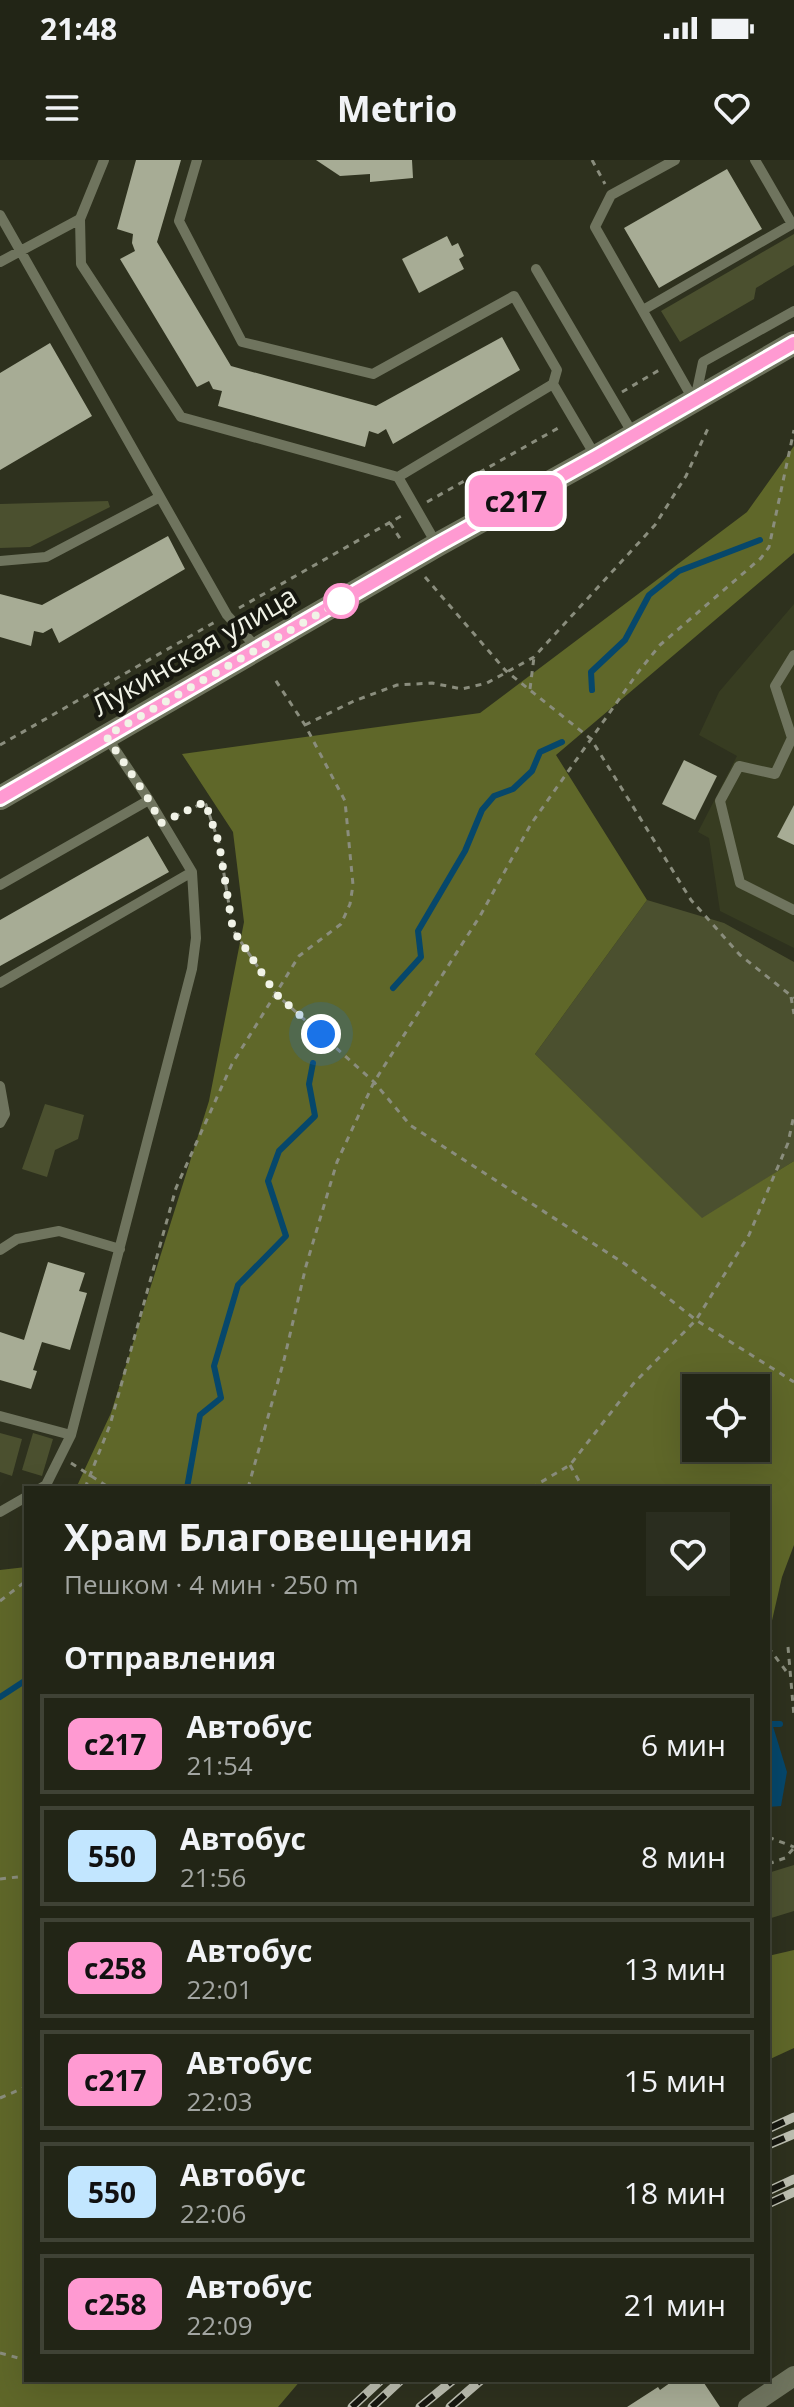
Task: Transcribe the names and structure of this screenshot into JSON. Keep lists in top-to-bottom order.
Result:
{
  "streets": {
    "street": ["Лукинская улица"]
  },
  "lines": ["bus line с217"],
  "page": {
    "status": "21:48",
    "header": "Metrio",
    "on_map": "с217",
    "heading": [
      ["Храм Благовещения", "Пешком · 4 мин · 250 m"],
      "Отправления"
    ],
    "list": [
      {
        "mark": "с217",
        "name": "Автобус",
        "note": "21:54",
        "value": "6 мин"
      },
      {
        "mark": "550",
        "name": "Автобус",
        "note": "21:56",
        "value": "8 мин"
      },
      {
        "mark": "с258",
        "name": "Автобус",
        "note": "22:01",
        "value": "13 мин"
      },
      {
        "mark": "с217",
        "name": "Автобус",
        "note": "22:03",
        "value": "15 мин"
      },
      {
        "mark": "550",
        "name": "Автобус",
        "note": "22:06",
        "value": "18 мин"
      },
      {
        "mark": "с258",
        "name": "Автобус",
        "note": "22:09",
        "value": "21 мин"
      }
    ]
  }
}
